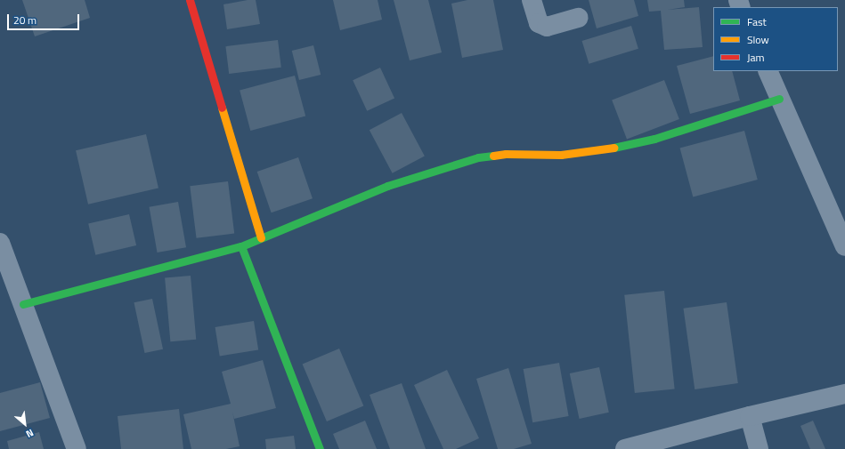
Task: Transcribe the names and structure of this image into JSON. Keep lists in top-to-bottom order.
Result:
{
  "legend": ["Fast", "Slow", "Jam"],
  "scale_bar": "20 m",
  "north": "bottom right"
}
